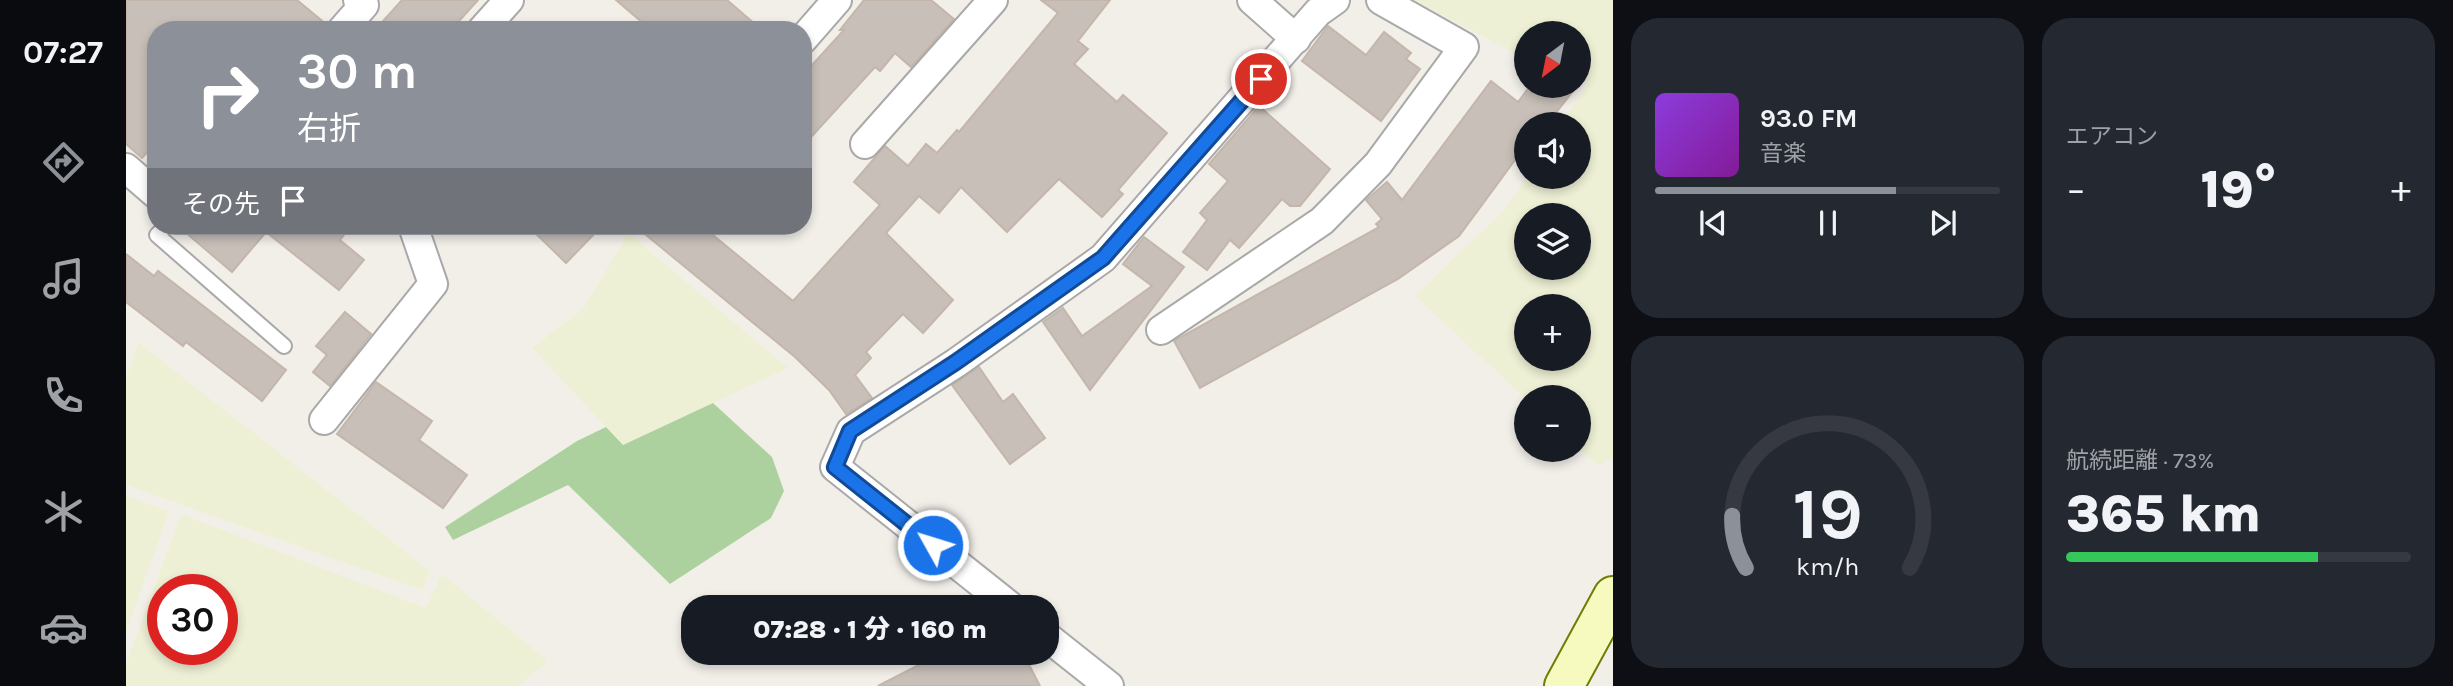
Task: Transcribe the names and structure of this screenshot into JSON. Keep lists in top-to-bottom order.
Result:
{
  "north": "bottom left",
  "page": {
    "tabs": "07:27",
    "tile": [
      "エアコン",
      ["航続距離 · 73%", "365 km"]
    ],
    "map_buttons": ["+", "−"],
    "turn": ["30 m", "右折"],
    "song": ["93.0 FM", "音楽"],
    "heat": ["−", "19°", "+"],
    "then": "その先",
    "limit": "30",
    "trip": "07:28 · 1 分 · 160 m",
    "gauge": ["19", "km/h"]
  }
}
